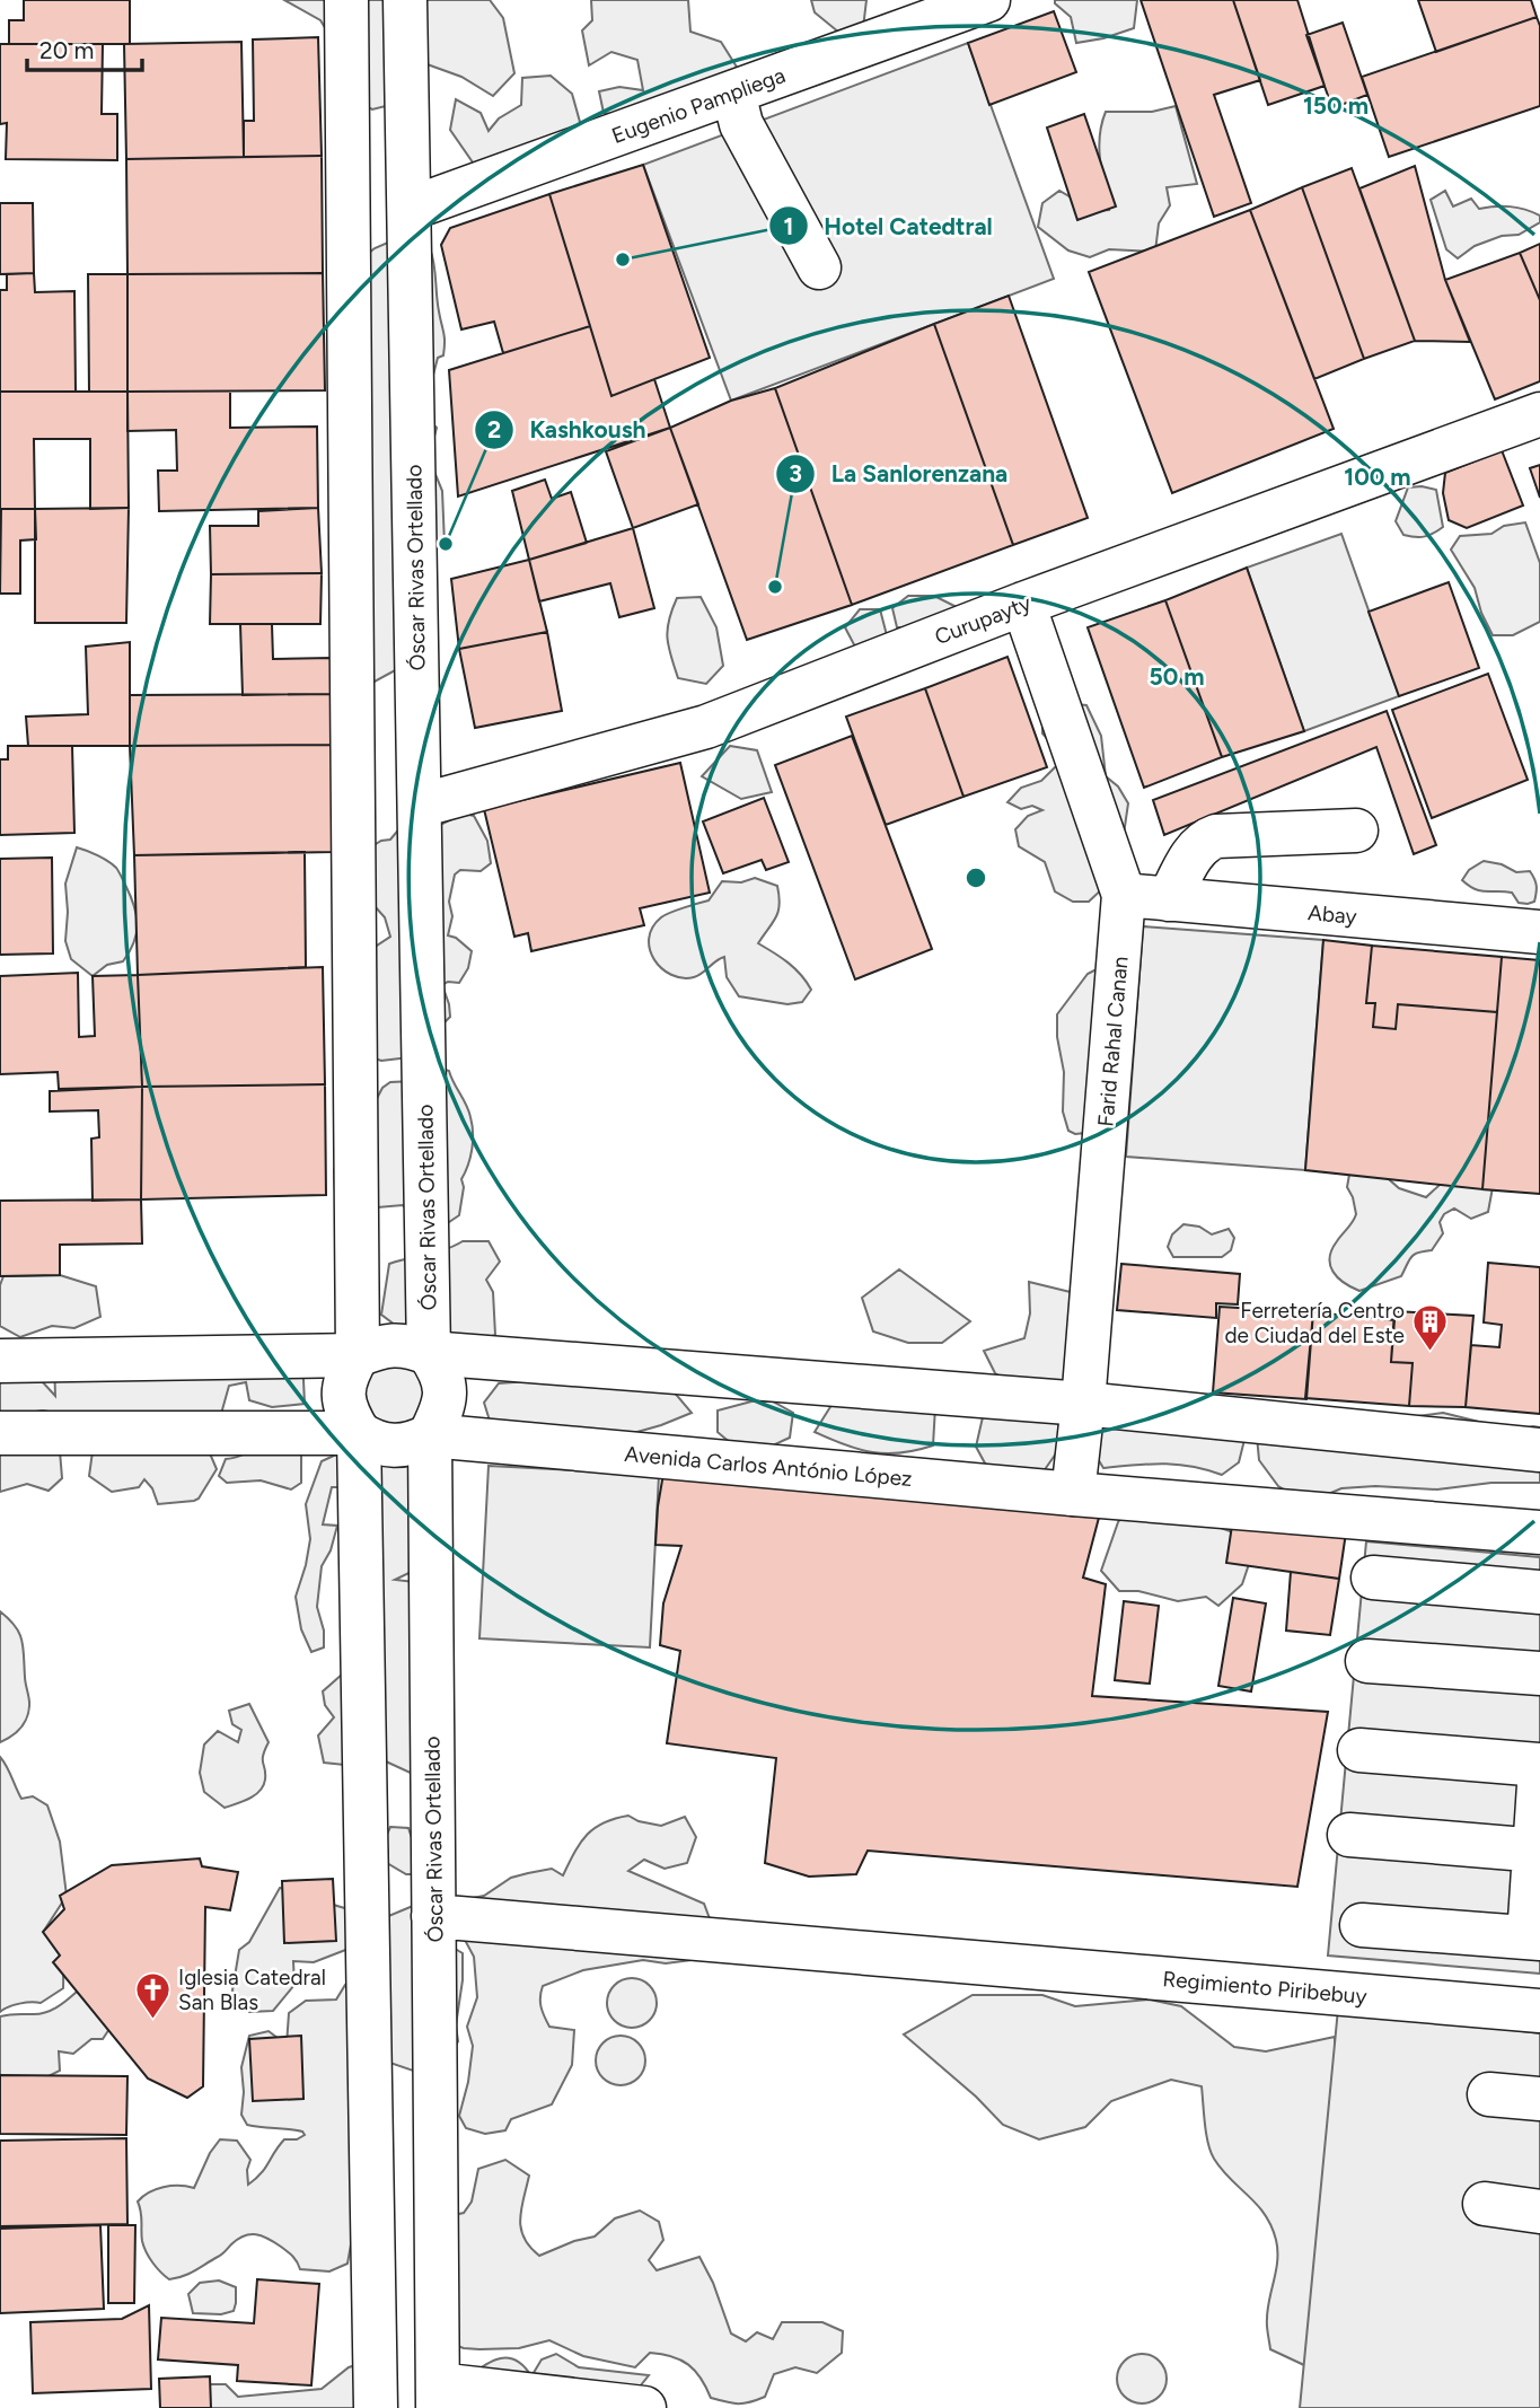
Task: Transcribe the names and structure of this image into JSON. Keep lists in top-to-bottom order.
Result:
{
  "streets": {
    "street": [
      "Eugenio Pampliega",
      "Óscar Rivas Ortellado",
      "Curupayty",
      "Abay",
      "Farid Rahal Canan",
      "Avenida Carlos António López",
      "Regimiento Piribebuy"
    ]
  },
  "crossings": [
    ["Eugenio Pampliega", "Óscar Rivas Ortellado"],
    ["Óscar Rivas Ortellado", "Curupayty"],
    ["Óscar Rivas Ortellado", "Avenida Carlos António López"],
    ["Óscar Rivas Ortellado", "Regimiento Piribebuy"],
    ["Curupayty", "Farid Rahal Canan"],
    ["Abay", "Farid Rahal Canan"],
    ["Farid Rahal Canan", "Avenida Carlos António López"]
  ],
  "places": {
    "other": ["Hotel Catedtral", "Kashkoush", "La Sanlorenzana"],
    "building": ["Ferretería Centro de Ciudad del Este"],
    "church": ["Iglesia Catedral San Blas"]
  },
  "scale_bar": "20 m",
  "rings": ["150 m", "100 m", "50 m"]
}
